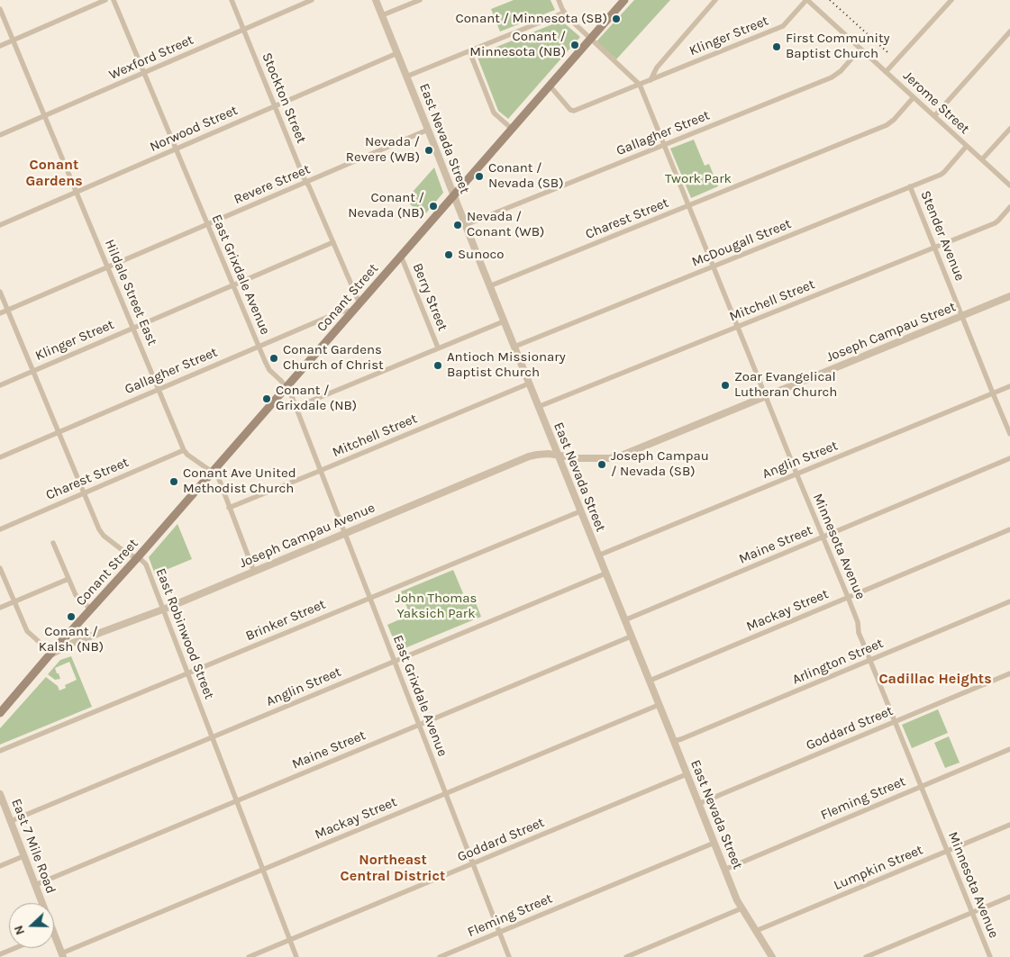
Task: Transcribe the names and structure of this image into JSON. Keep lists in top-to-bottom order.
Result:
{
  "streets": {
    "main road": ["Conant Street"],
    "street": [
      "Klinger Street",
      "Wexford Street",
      "Stockton Street",
      "Jerome Street",
      "Norwood Street",
      "Gallagher Street",
      "East Nevada Street",
      "Revere Street",
      "Charest Street",
      "Stender Avenue",
      "McDougall Street",
      "East Grixdale Avenue",
      "Hildale Street East",
      "Berry Street",
      "Mitchell Street",
      "Joseph Campau Street",
      "Anglin Street",
      "Joseph Campau Avenue",
      "Maine Street",
      "Minnesota Avenue",
      "Mackay Street",
      "Brinker Street",
      "East Robinwood Street",
      "Arlington Street",
      "Goddard Street",
      "Fleming Street",
      "East 7 Mile Road",
      "Lumpkin Street"
    ]
  },
  "crossings": [
    ["Klinger Street", "Stockton Street"],
    ["Klinger Street", "Jerome Street"],
    ["Klinger Street", "East Grixdale Avenue"],
    ["Klinger Street", "Hildale Street East"],
    ["Klinger Street", "Conant Street"],
    ["Klinger Street", "Minnesota Avenue"],
    ["Klinger Street", "East Robinwood Street"],
    ["Wexford Street", "Stockton Street"],
    ["Wexford Street", "East Grixdale Avenue"],
    ["Wexford Street", "Hildale Street East"],
    ["Stockton Street", "Norwood Street"],
    ["Stockton Street", "Revere Street"],
    ["Stockton Street", "Conant Street"],
    ["Jerome Street", "Gallagher Street"],
    ["Jerome Street", "Charest Street"],
    ["Jerome Street", "McDougall Street"],
    ["Norwood Street", "East Nevada Street"],
    ["Norwood Street", "East Grixdale Avenue"],
    ["Norwood Street", "Hildale Street East"],
    ["Gallagher Street", "East Nevada Street"],
    ["Gallagher Street", "East Grixdale Avenue"],
    ["Gallagher Street", "Hildale Street East"],
    ["Gallagher Street", "Conant Street"],
    ["Gallagher Street", "Minnesota Avenue"],
    ["Gallagher Street", "East Robinwood Street"],
    ["East Nevada Street", "Revere Street"],
    ["East Nevada Street", "Charest Street"],
    ["East Nevada Street", "McDougall Street"],
    ["East Nevada Street", "Conant Street"],
    ["East Nevada Street", "Mitchell Street"],
    ["East Nevada Street", "Anglin Street"],
    ["East Nevada Street", "Joseph Campau Avenue"],
    ["East Nevada Street", "Maine Street"],
    ["East Nevada Street", "Mackay Street"],
    ["East Nevada Street", "Brinker Street"],
    ["East Nevada Street", "Arlington Street"],
    ["East Nevada Street", "Goddard Street"],
    ["East Nevada Street", "Fleming Street"],
    ["East Nevada Street", "Lumpkin Street"],
    ["Revere Street", "East Grixdale Avenue"],
    ["Revere Street", "Hildale Street East"],
    ["Revere Street", "East Robinwood Street"],
    ["Charest Street", "Hildale Street East"],
    ["Charest Street", "Minnesota Avenue"],
    ["Charest Street", "East Robinwood Street"],
    ["Stender Avenue", "McDougall Street"],
    ["Stender Avenue", "Mitchell Street"],
    ["Stender Avenue", "Joseph Campau Street"],
    ["Stender Avenue", "Anglin Street"],
    ["McDougall Street", "Minnesota Avenue"],
    ["East Grixdale Avenue", "Conant Street"],
    ["East Grixdale Avenue", "Mitchell Street"],
    ["East Grixdale Avenue", "Anglin Street"],
    ["East Grixdale Avenue", "Joseph Campau Avenue"],
    ["East Grixdale Avenue", "Maine Street"],
    ["East Grixdale Avenue", "Mackay Street"],
    ["East Grixdale Avenue", "Brinker Street"],
    ["East Grixdale Avenue", "Goddard Street"],
    ["East Grixdale Avenue", "Fleming Street"],
    ["Hildale Street East", "Conant Street"],
    ["Hildale Street East", "Mitchell Street"],
    ["Hildale Street East", "Joseph Campau Avenue"],
    ["Berry Street", "Conant Street"],
    ["Conant Street", "Joseph Campau Avenue"],
    ["Conant Street", "East Robinwood Street"],
    ["Mitchell Street", "Minnesota Avenue"],
    ["Joseph Campau Street", "Joseph Campau Avenue"],
    ["Joseph Campau Street", "Minnesota Avenue"],
    ["Anglin Street", "Minnesota Avenue"],
    ["Anglin Street", "East Robinwood Street"],
    ["Anglin Street", "East 7 Mile Road"],
    ["Joseph Campau Avenue", "East Robinwood Street"],
    ["Maine Street", "Minnesota Avenue"],
    ["Maine Street", "East Robinwood Street"],
    ["Maine Street", "East 7 Mile Road"],
    ["Minnesota Avenue", "Mackay Street"],
    ["Minnesota Avenue", "Arlington Street"],
    ["Minnesota Avenue", "Goddard Street"],
    ["Minnesota Avenue", "Fleming Street"],
    ["Minnesota Avenue", "Lumpkin Street"],
    ["Mackay Street", "East Robinwood Street"],
    ["Mackay Street", "East 7 Mile Road"],
    ["Brinker Street", "East Robinwood Street"],
    ["East Robinwood Street", "Goddard Street"]
  ],
  "districts": ["Conant Gardens", "Cadillac Heights", "Northeast Central District"],
  "parks": ["Twork Park", "John Thomas Yaksich Park"],
  "places": [
    "Conant / Minnesota (SB)",
    "Conant / Minnesota (NB)",
    "First Community Baptist Church",
    "Nevada / Revere (WB)",
    "Conant / Nevada (SB)",
    "Conant / Nevada (NB)",
    "Nevada / Conant (WB)",
    "Sunoco",
    "Conant Gardens Church of Christ",
    "Antioch Missionary Baptist Church",
    "Zoar Evangelical Lutheran Church",
    "Conant / Grixdale (NB)",
    "Joseph Campau / Nevada (SB)",
    "Conant Ave United Methodist Church",
    "Conant / Kalsh (NB)"
  ],
  "north": "left"
}
